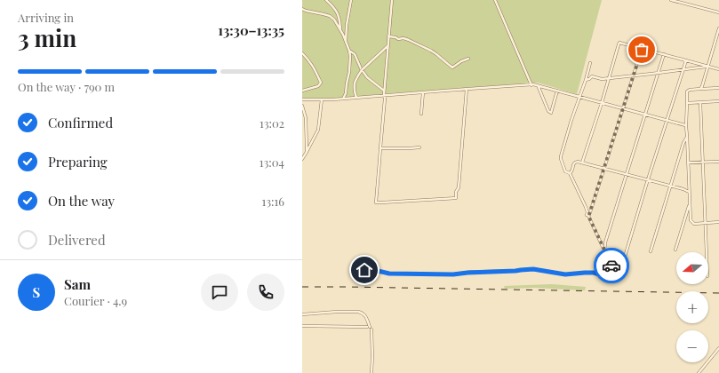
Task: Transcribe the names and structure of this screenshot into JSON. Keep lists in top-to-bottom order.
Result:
{
  "north": "left",
  "page": {
    "heading": ["3 min", "Arriving in", "13:30–13:35"],
    "panel": ["Sam", "Courier · 4.9"],
    "bar": "On the way · 790 m",
    "list": [
      ["Confirmed", "13:02"],
      ["Preparing", "13:04"],
      ["On the way", "13:16"],
      "Delivered"
    ],
    "map_buttons": ["+", "−"],
    "round": "S"
  }
}
